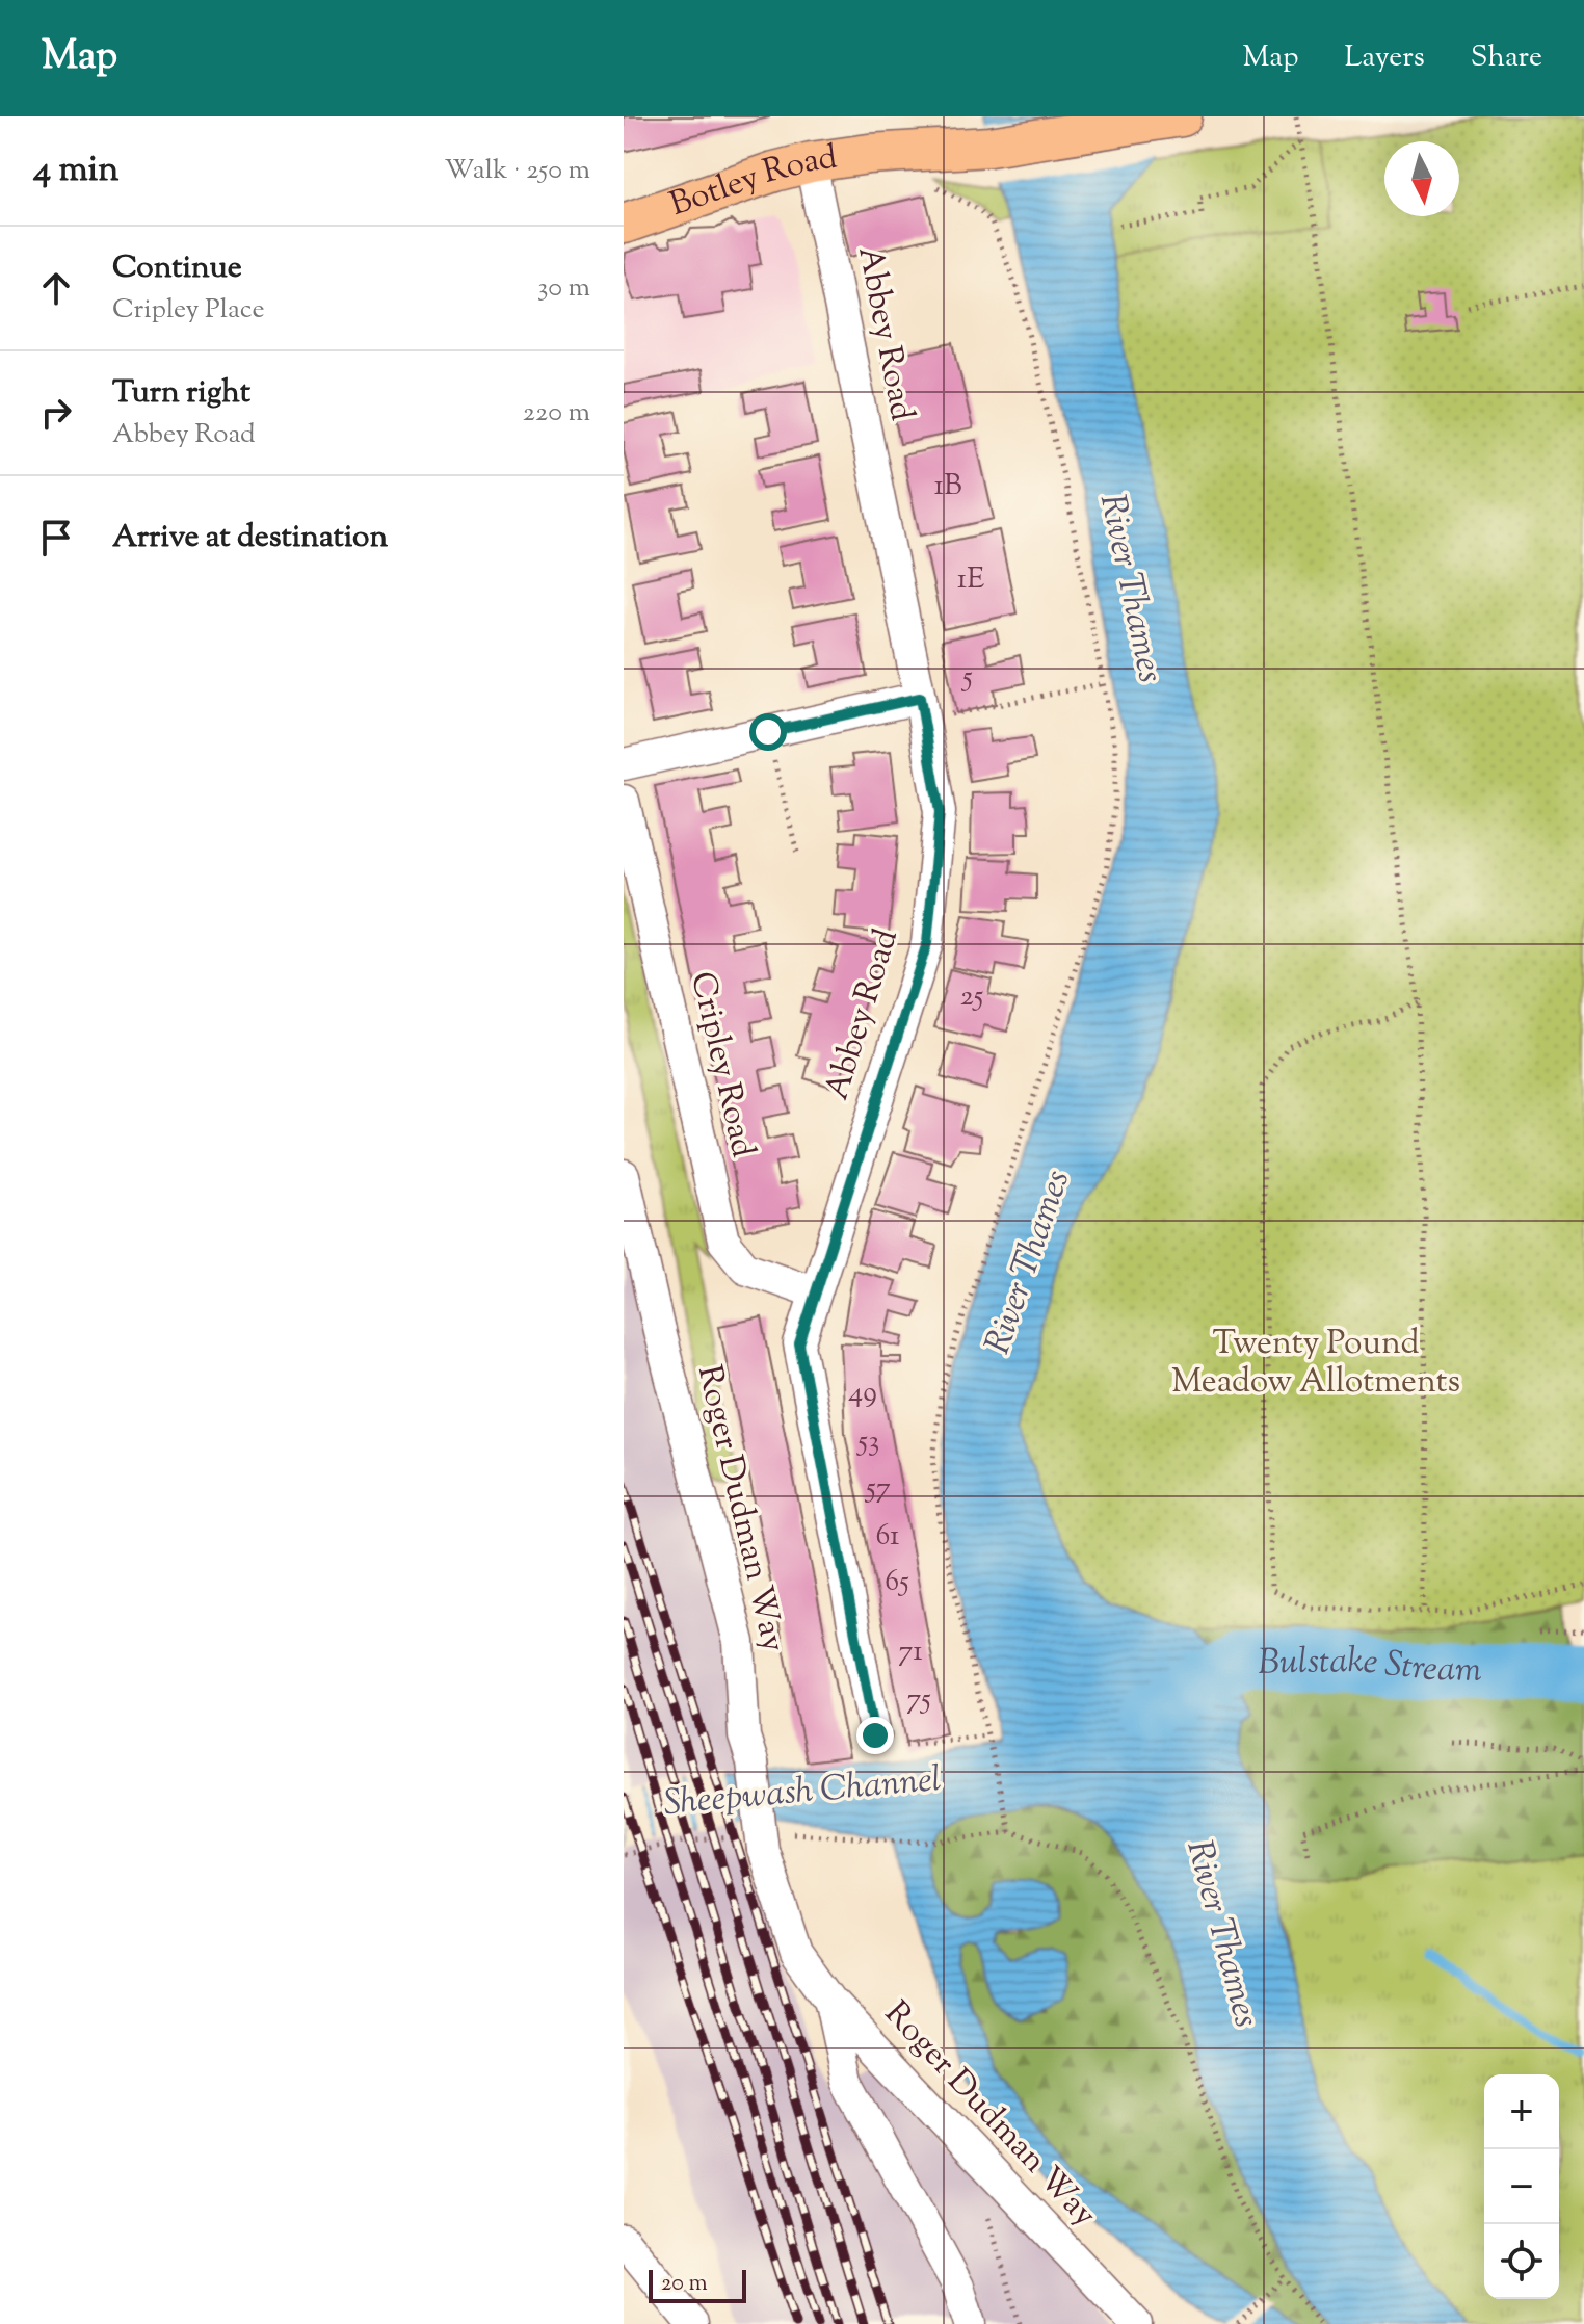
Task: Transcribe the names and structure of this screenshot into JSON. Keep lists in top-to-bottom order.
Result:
{
  "streets": {
    "main road": ["Botley Road"],
    "street": ["Abbey Road", "Cripley Road", "Roger Dudman Way"]
  },
  "crossings": [
    ["Botley Road", "Abbey Road"],
    ["Abbey Road", "Cripley Road"]
  ],
  "water": ["River Thames", "Bulstake Stream", "Sheepwash Channel"],
  "parks": ["Twenty Pound Meadow Allotments"],
  "house_numbers": [
    "1B",
    "1E",
    "5",
    "25",
    "49",
    "53",
    "57",
    "61",
    "65",
    "71",
    "75"
  ],
  "scale_bar": "20 m",
  "north": "bottom",
  "page": {
    "header": "Map",
    "nav": ["Map", "Layers", "Share"],
    "heading": ["4 min", "Walk · 250 m"],
    "list": [
      ["Continue", "Cripley Place", "30 m"],
      ["Turn right", "Abbey Road", "220 m"],
      "Arrive at destination"
    ],
    "map_buttons": ["+", "−"],
    "scale": "20 m"
  }
}
